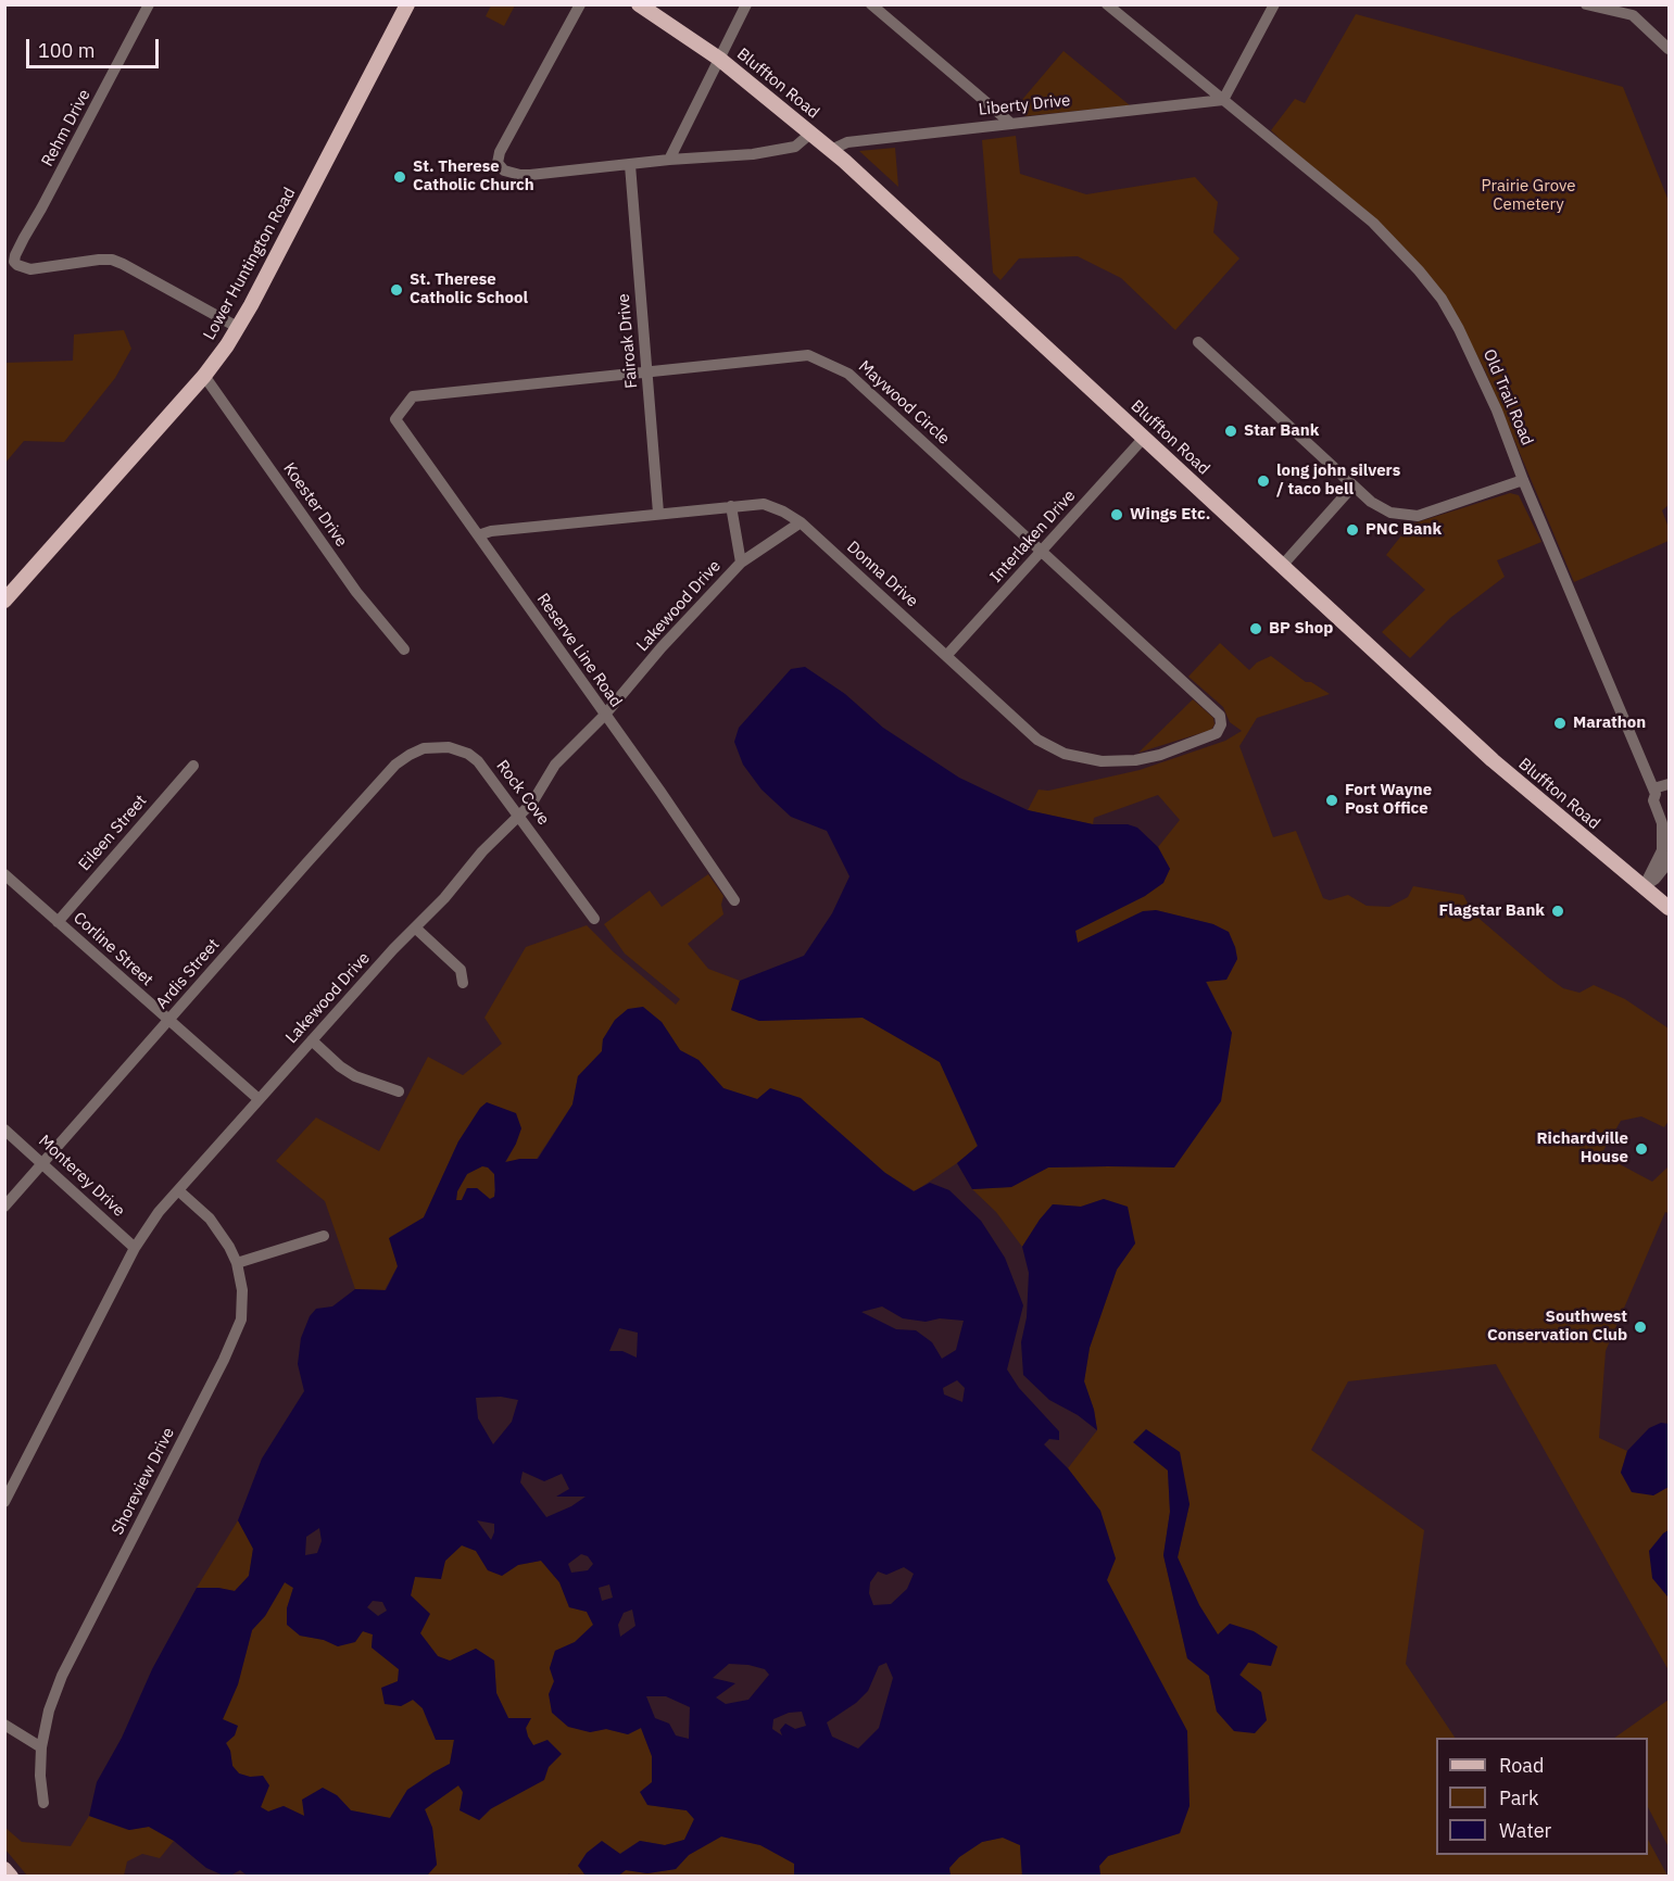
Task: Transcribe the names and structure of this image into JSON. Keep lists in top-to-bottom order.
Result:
{
  "streets": {
    "main road": ["Bluffton Road", "Lower Huntington Road"],
    "street": [
      "Liberty Drive",
      "Rehm Drive",
      "Fairoak Drive",
      "Old Trail Road",
      "Maywood Circle",
      "Koester Drive",
      "Interlaken Drive",
      "Donna Drive",
      "Lakewood Drive",
      "Reserve Line Road",
      "Rock Cove",
      "Eileen Street",
      "Corline Street",
      "Ardis Street",
      "Monterey Drive",
      "Shoreview Drive"
    ]
  },
  "crossings": [
    ["Bluffton Road", "Liberty Drive"],
    ["Bluffton Road", "Old Trail Road"],
    ["Bluffton Road", "Interlaken Drive"],
    ["Liberty Drive", "Old Trail Road"],
    ["Rehm Drive", "Lower Huntington Road"],
    ["Lower Huntington Road", "Koester Drive"],
    ["Fairoak Drive", "Maywood Circle"],
    ["Fairoak Drive", "Donna Drive"],
    ["Maywood Circle", "Interlaken Drive"],
    ["Maywood Circle", "Donna Drive"],
    ["Maywood Circle", "Reserve Line Road"],
    ["Interlaken Drive", "Donna Drive"],
    ["Donna Drive", "Lakewood Drive"],
    ["Donna Drive", "Reserve Line Road"],
    ["Lakewood Drive", "Reserve Line Road"],
    ["Lakewood Drive", "Rock Cove"],
    ["Lakewood Drive", "Corline Street"],
    ["Lakewood Drive", "Monterey Drive"],
    ["Lakewood Drive", "Shoreview Drive"],
    ["Rock Cove", "Ardis Street"],
    ["Eileen Street", "Corline Street"],
    ["Corline Street", "Ardis Street"],
    ["Ardis Street", "Monterey Drive"]
  ],
  "parks": ["Prairie Grove Cemetery"],
  "places": [
    "St. Therese Catholic Church",
    "St. Therese Catholic School",
    "Star Bank",
    "long john silvers / taco bell",
    "Wings Etc.",
    "PNC Bank",
    "BP Shop",
    "Marathon",
    "Fort Wayne Post Office",
    "Flagstar Bank",
    "Richardville House",
    "Southwest Conservation Club"
  ],
  "legend": ["Road", "Park", "Water"],
  "scale_bar": "100 m"
}
